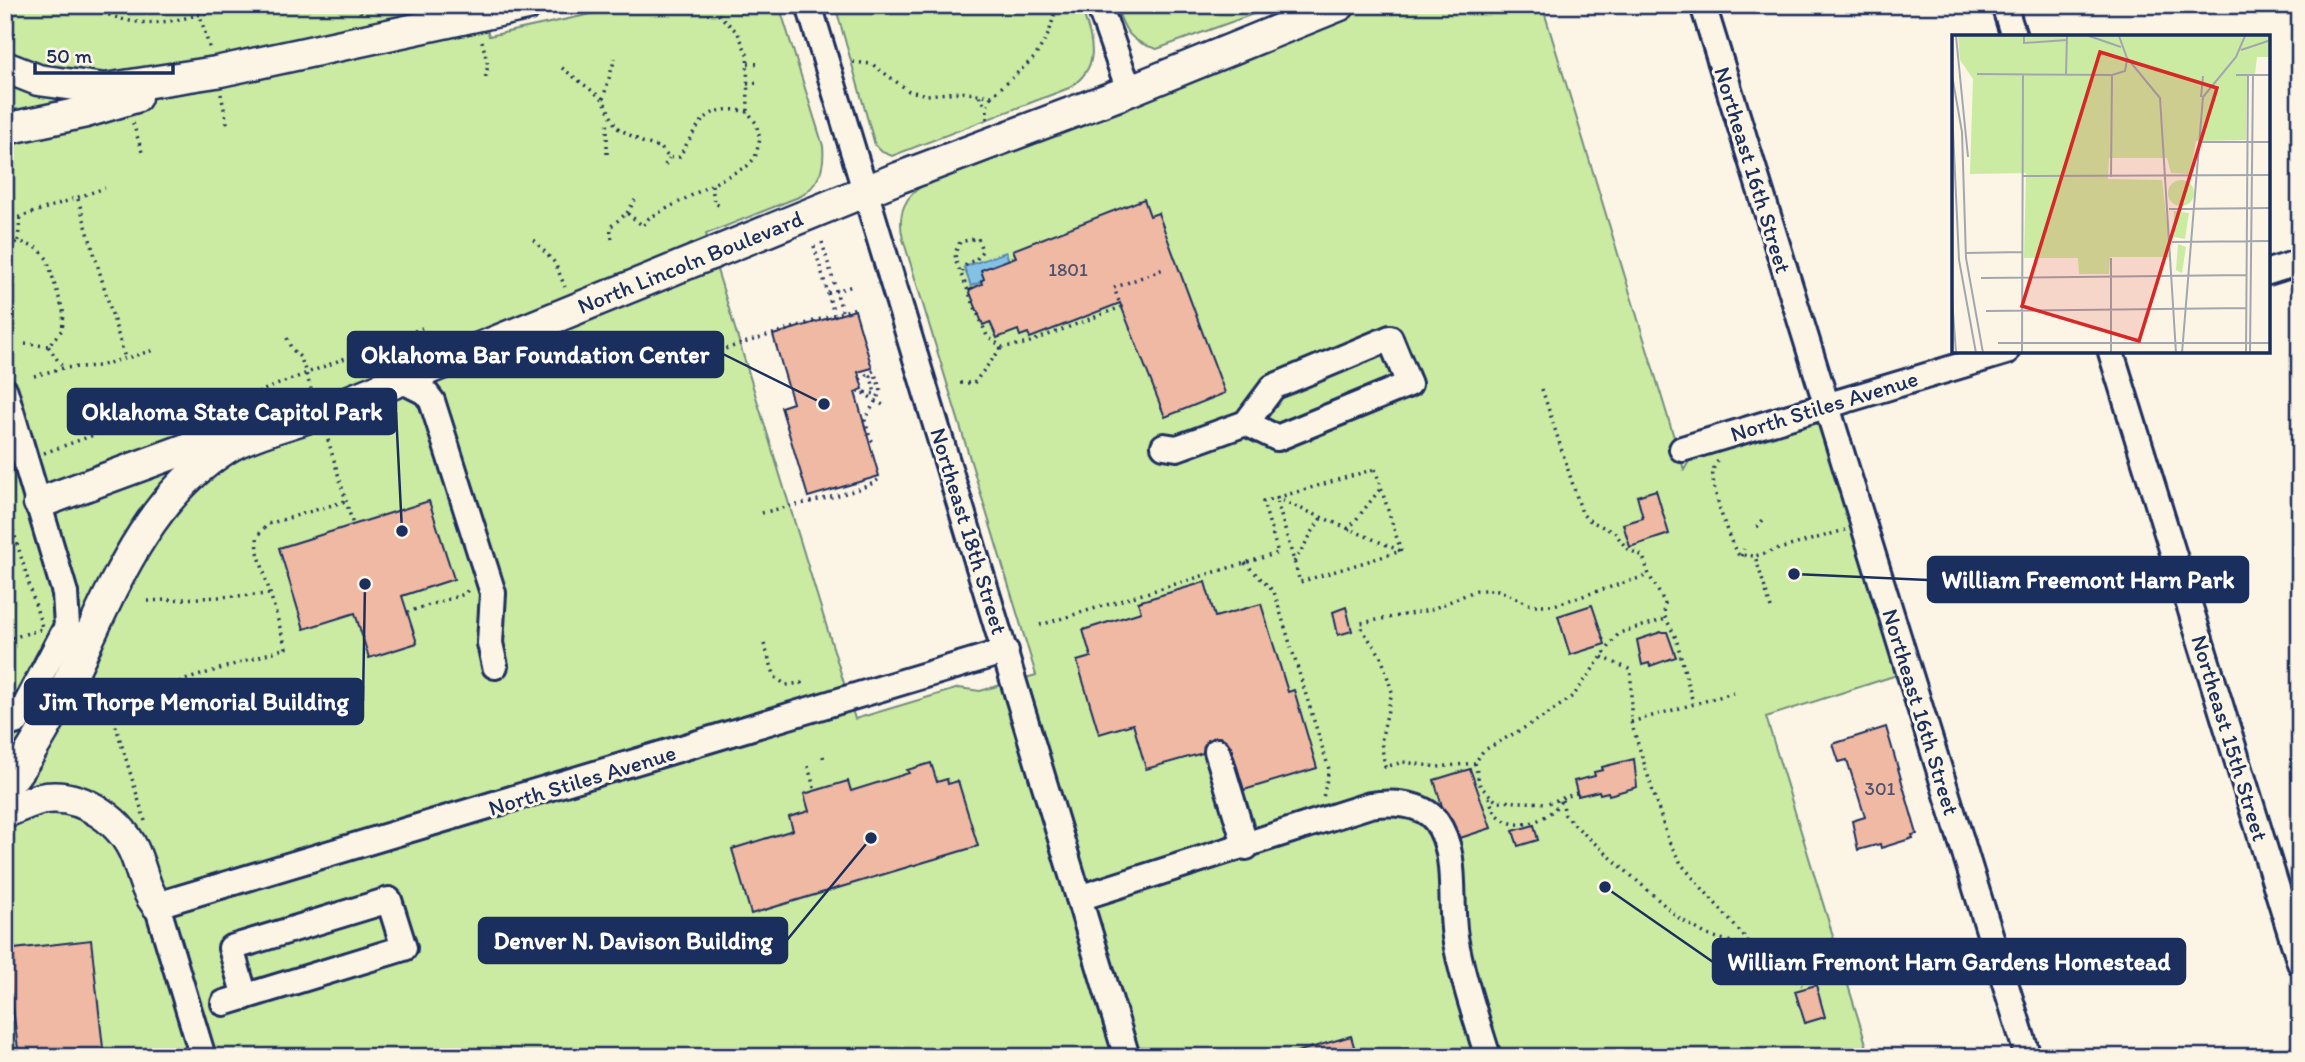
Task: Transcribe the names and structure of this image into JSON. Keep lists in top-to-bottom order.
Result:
{
  "streets": {
    "main road": ["North Lincoln Boulevard"],
    "street": [
      "Northeast 16th Street",
      "North Stiles Avenue",
      "Northeast 18th Street",
      "Northeast 15th Street"
    ]
  },
  "crossings": [
    ["Northeast 16th Street", "North Stiles Avenue"],
    ["North Lincoln Boulevard", "Northeast 18th Street"],
    ["North Stiles Avenue", "Northeast 18th Street"]
  ],
  "places": [
    "Oklahoma Bar Foundation Center",
    "Oklahoma State Capitol Park",
    "William Freemont Harn Park",
    "Jim Thorpe Memorial Building",
    "Denver N. Davison Building",
    "William Fremont Harn Gardens Homestead"
  ],
  "house_numbers": ["1801", "301"],
  "scale_bar": "50 m"
}
